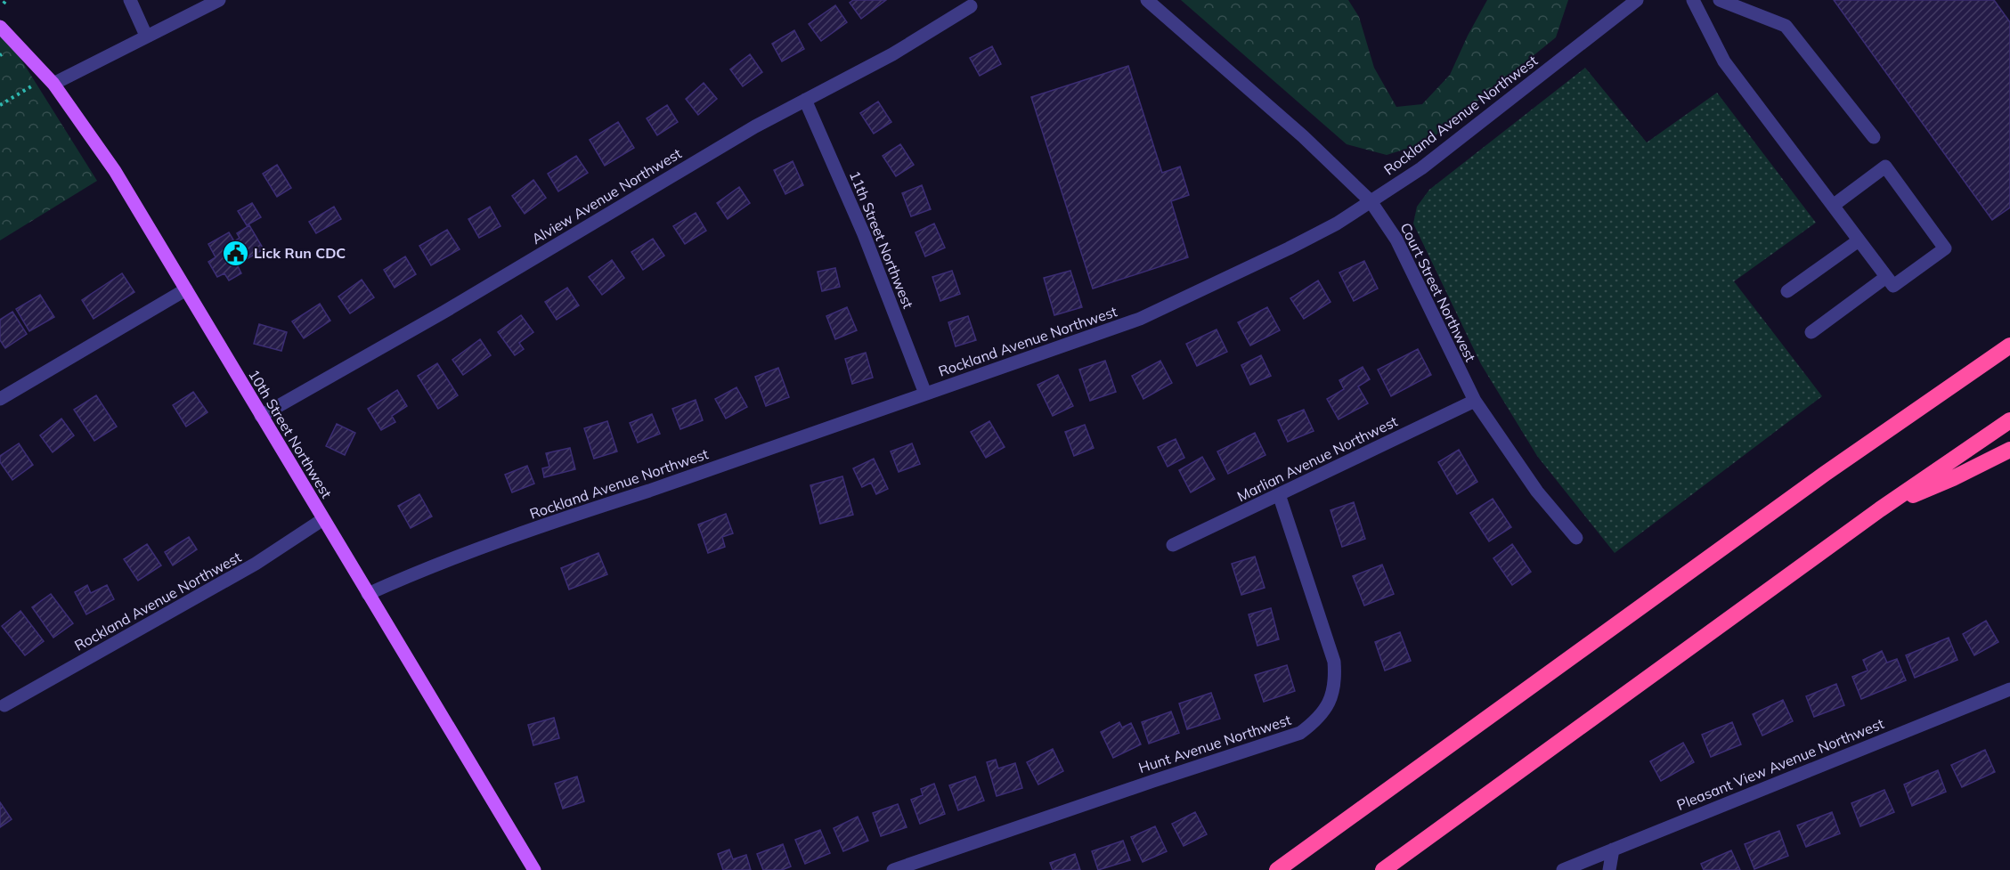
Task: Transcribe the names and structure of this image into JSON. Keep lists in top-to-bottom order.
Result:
{
  "streets": {
    "main road": ["10th Street Northwest"],
    "street": [
      "Rockland Avenue Northwest",
      "Alview Avenue Northwest",
      "11th Street Northwest",
      "Court Street Northwest",
      "Marlian Avenue Northwest",
      "Hunt Avenue Northwest",
      "Pleasant View Avenue Northwest"
    ]
  },
  "crossings": [
    ["Rockland Avenue Northwest", "11th Street Northwest"],
    ["Rockland Avenue Northwest", "Court Street Northwest"],
    ["Rockland Avenue Northwest", "10th Street Northwest"],
    ["Alview Avenue Northwest", "11th Street Northwest"],
    ["Alview Avenue Northwest", "10th Street Northwest"],
    ["Court Street Northwest", "Marlian Avenue Northwest"],
    ["Marlian Avenue Northwest", "Hunt Avenue Northwest"]
  ],
  "places": {
    "public building": ["Lick Run CDC"]
  }
}
